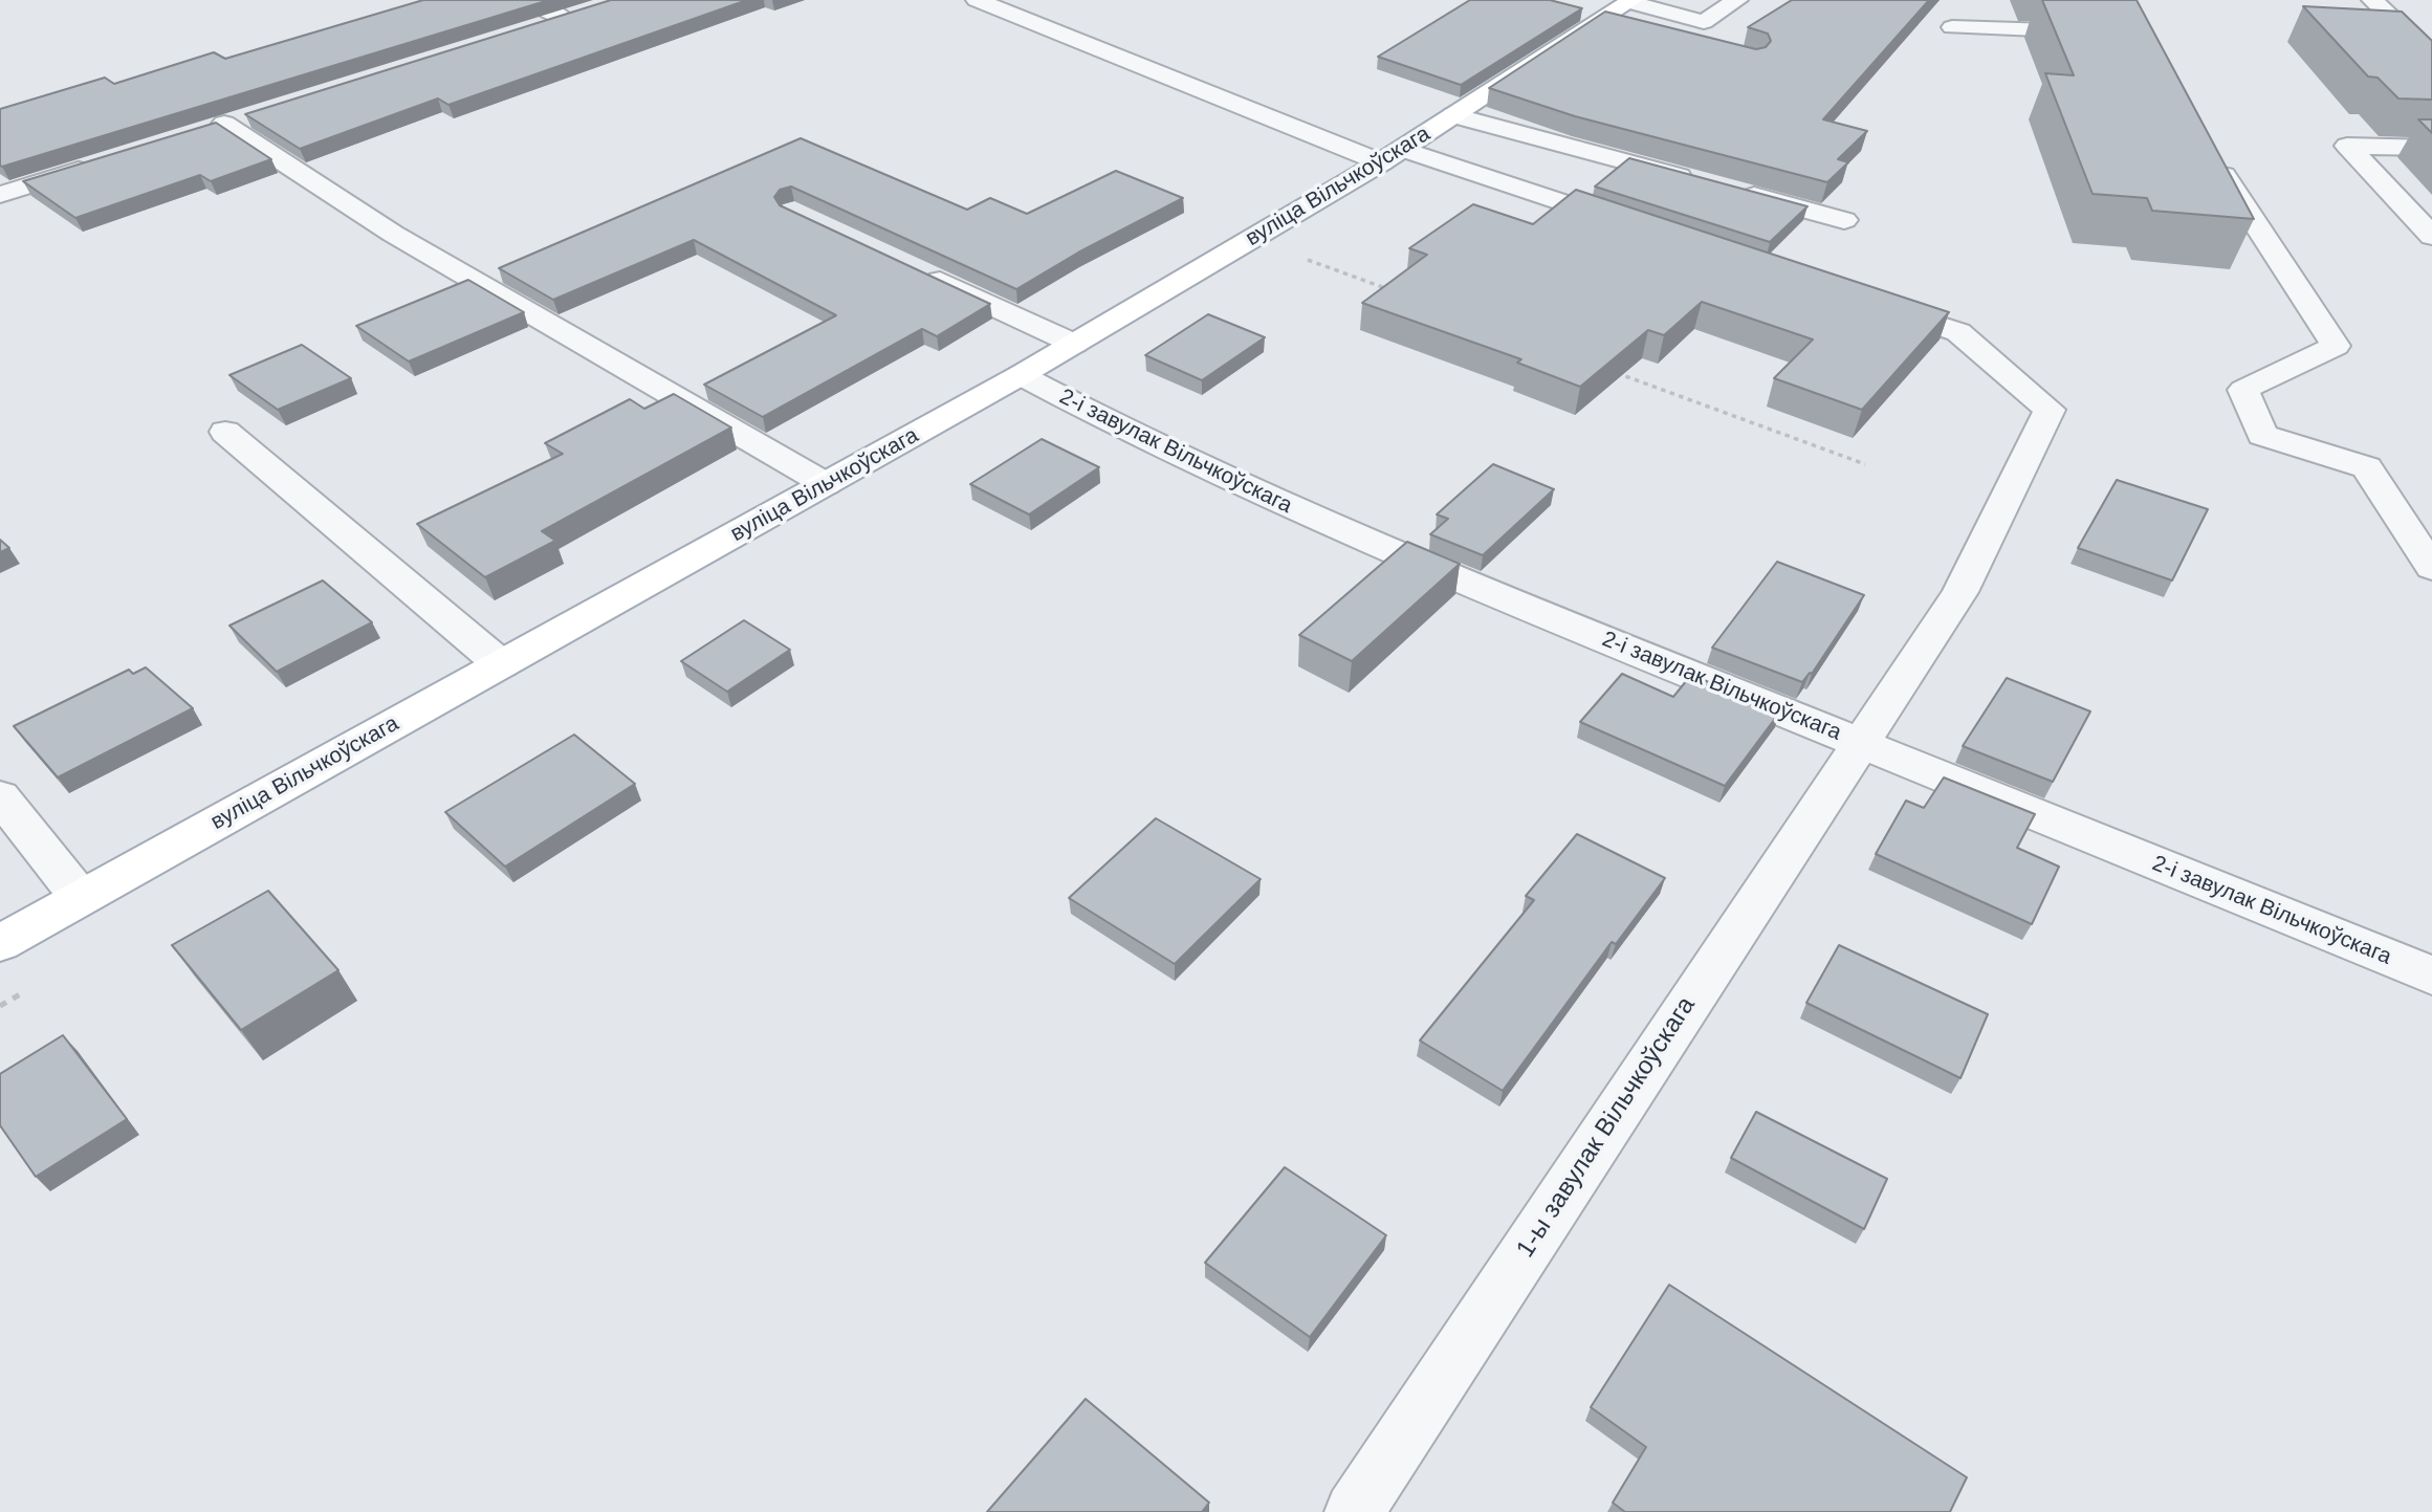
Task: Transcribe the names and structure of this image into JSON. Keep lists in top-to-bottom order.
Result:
{
  "streets": {
    "main road": ["вуліца Вільчкоўскага"],
    "street": ["2-і завулак Вільчкоўскага", "1-ы завулак Вільчкоўскага"]
  },
  "crossings": [
    ["вуліца Вільчкоўскага", "2-і завулак Вільчкоўскага"],
    ["2-і завулак Вільчкоўскага", "1-ы завулак Вільчкоўскага"]
  ]
}
